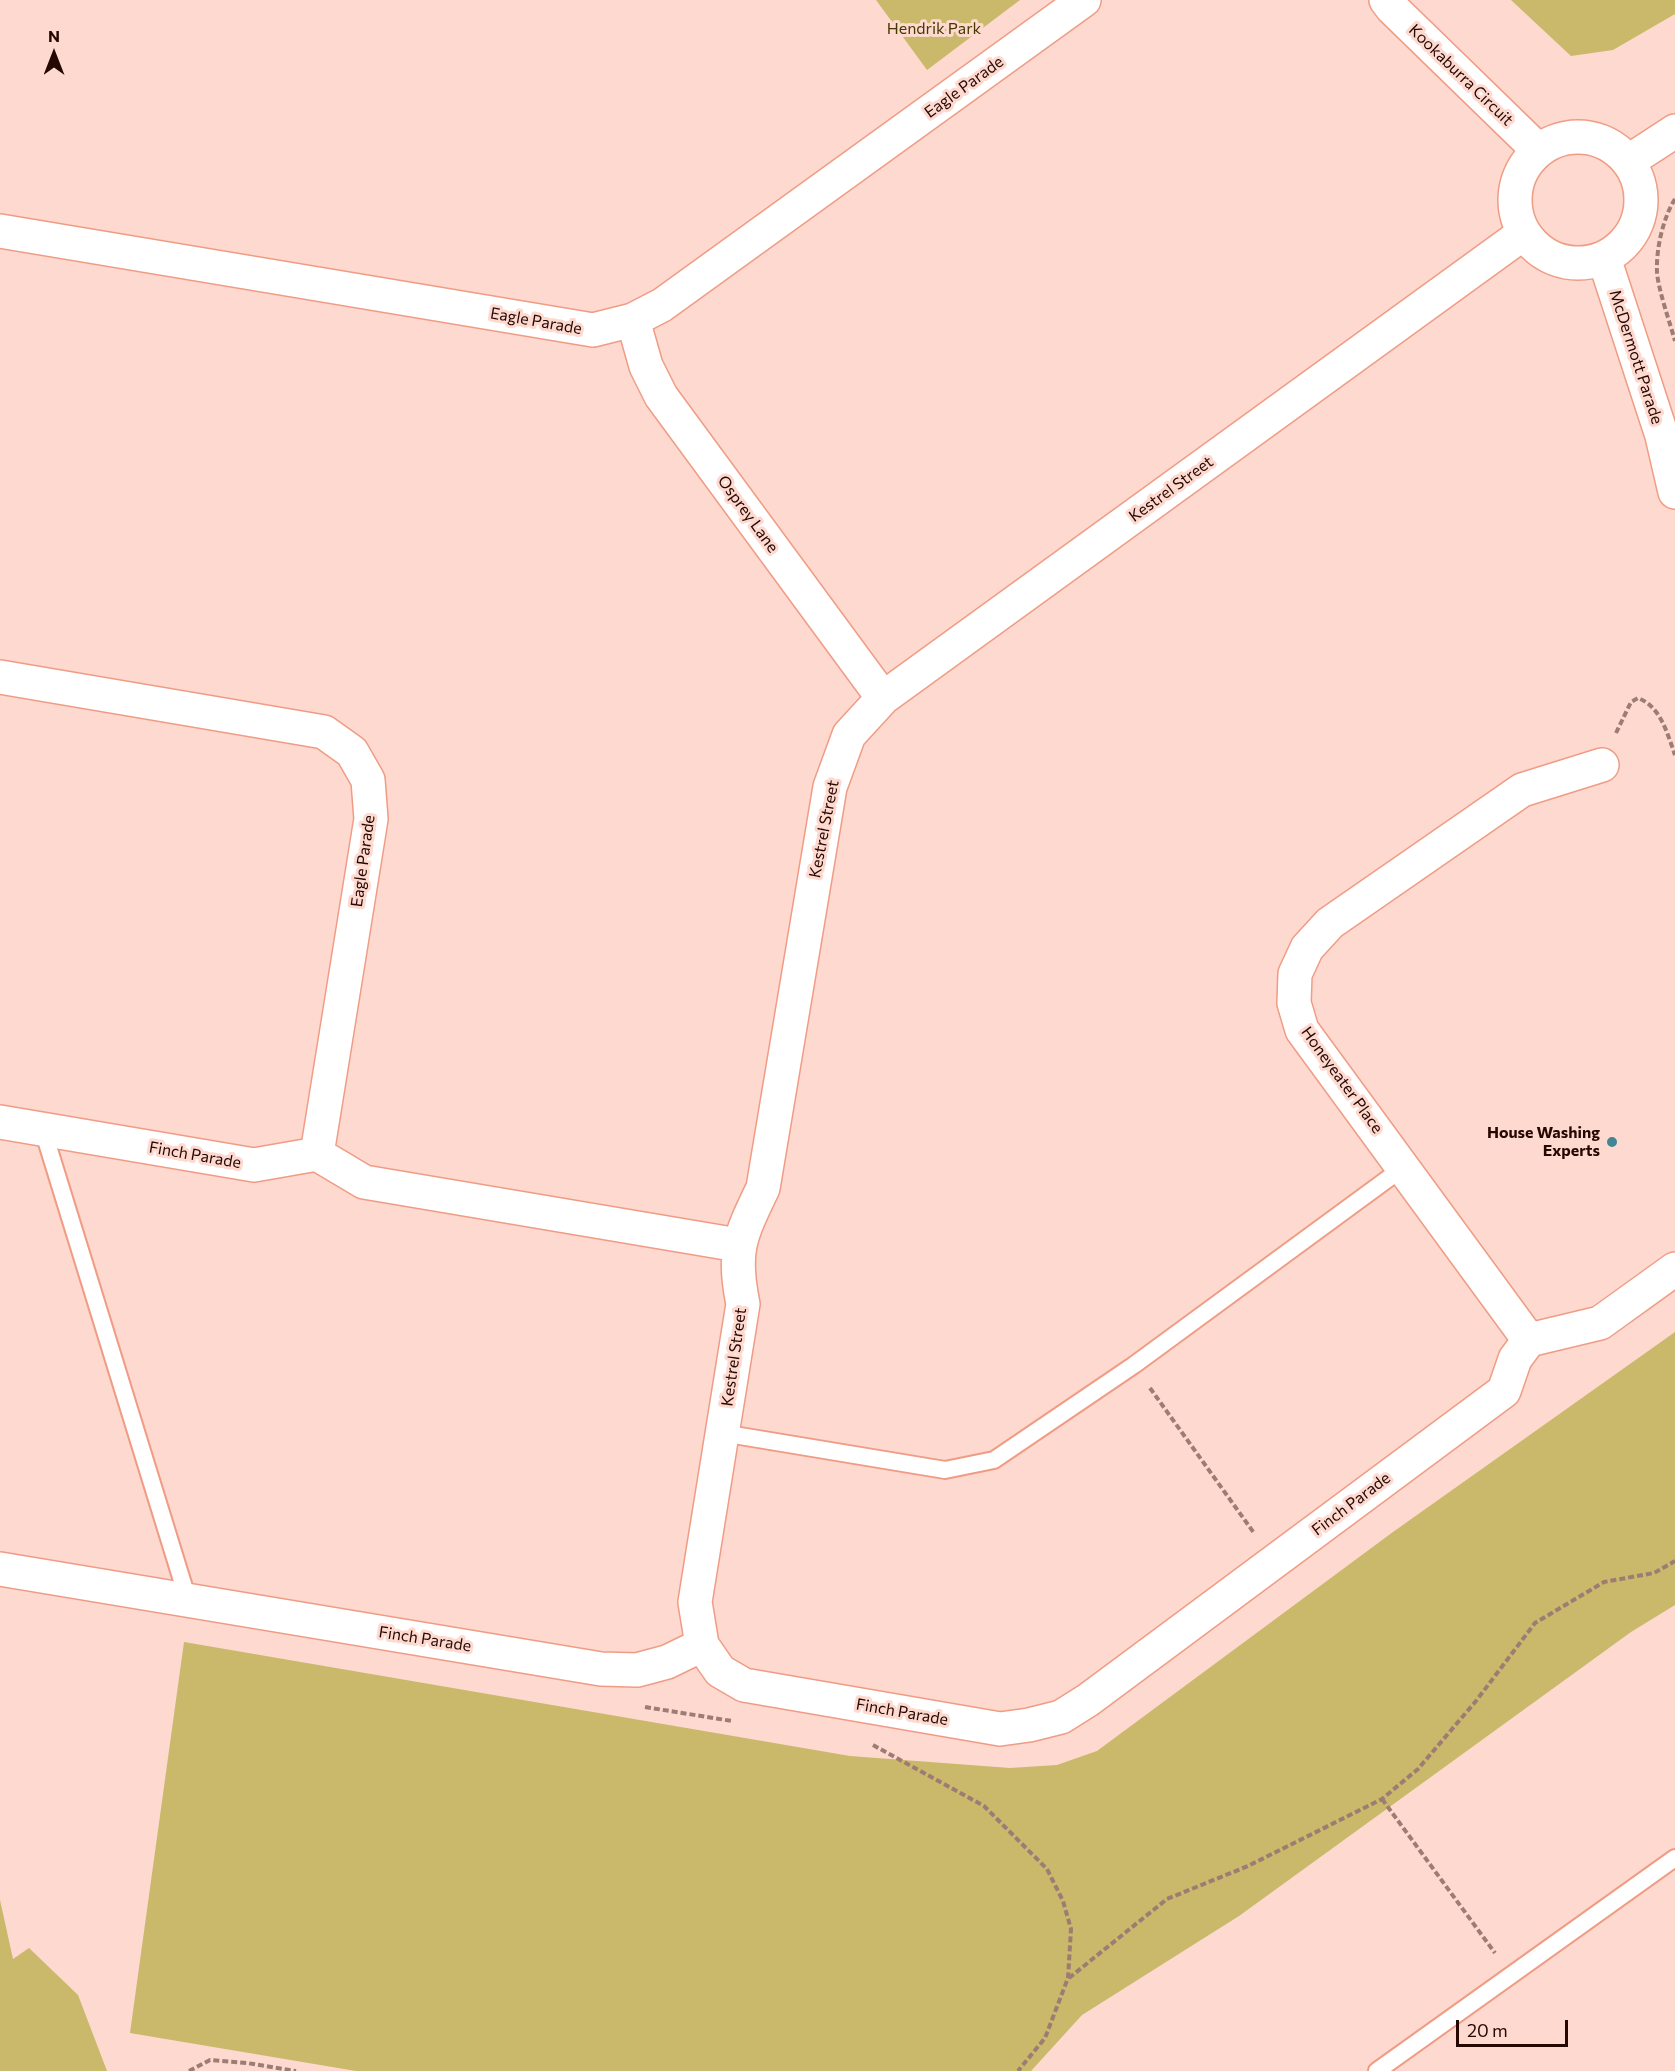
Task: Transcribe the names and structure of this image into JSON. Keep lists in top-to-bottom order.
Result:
{
  "streets": {
    "street": [
      "Kookaburra Circuit",
      "Eagle Parade",
      "McDermott Parade",
      "Kestrel Street",
      "Osprey Lane",
      "Honeyeater Place",
      "Finch Parade"
    ]
  },
  "crossings": [
    ["Kookaburra Circuit", "McDermott Parade"],
    ["Kookaburra Circuit", "Kestrel Street"],
    ["Eagle Parade", "Osprey Lane"],
    ["Eagle Parade", "Finch Parade"],
    ["McDermott Parade", "Kestrel Street"],
    ["Kestrel Street", "Osprey Lane"],
    ["Kestrel Street", "Finch Parade"],
    ["Honeyeater Place", "Finch Parade"]
  ],
  "parks": ["Hendrik Park"],
  "places": ["House Washing Experts"],
  "scale_bar": "20 m",
  "north": "top"
}
